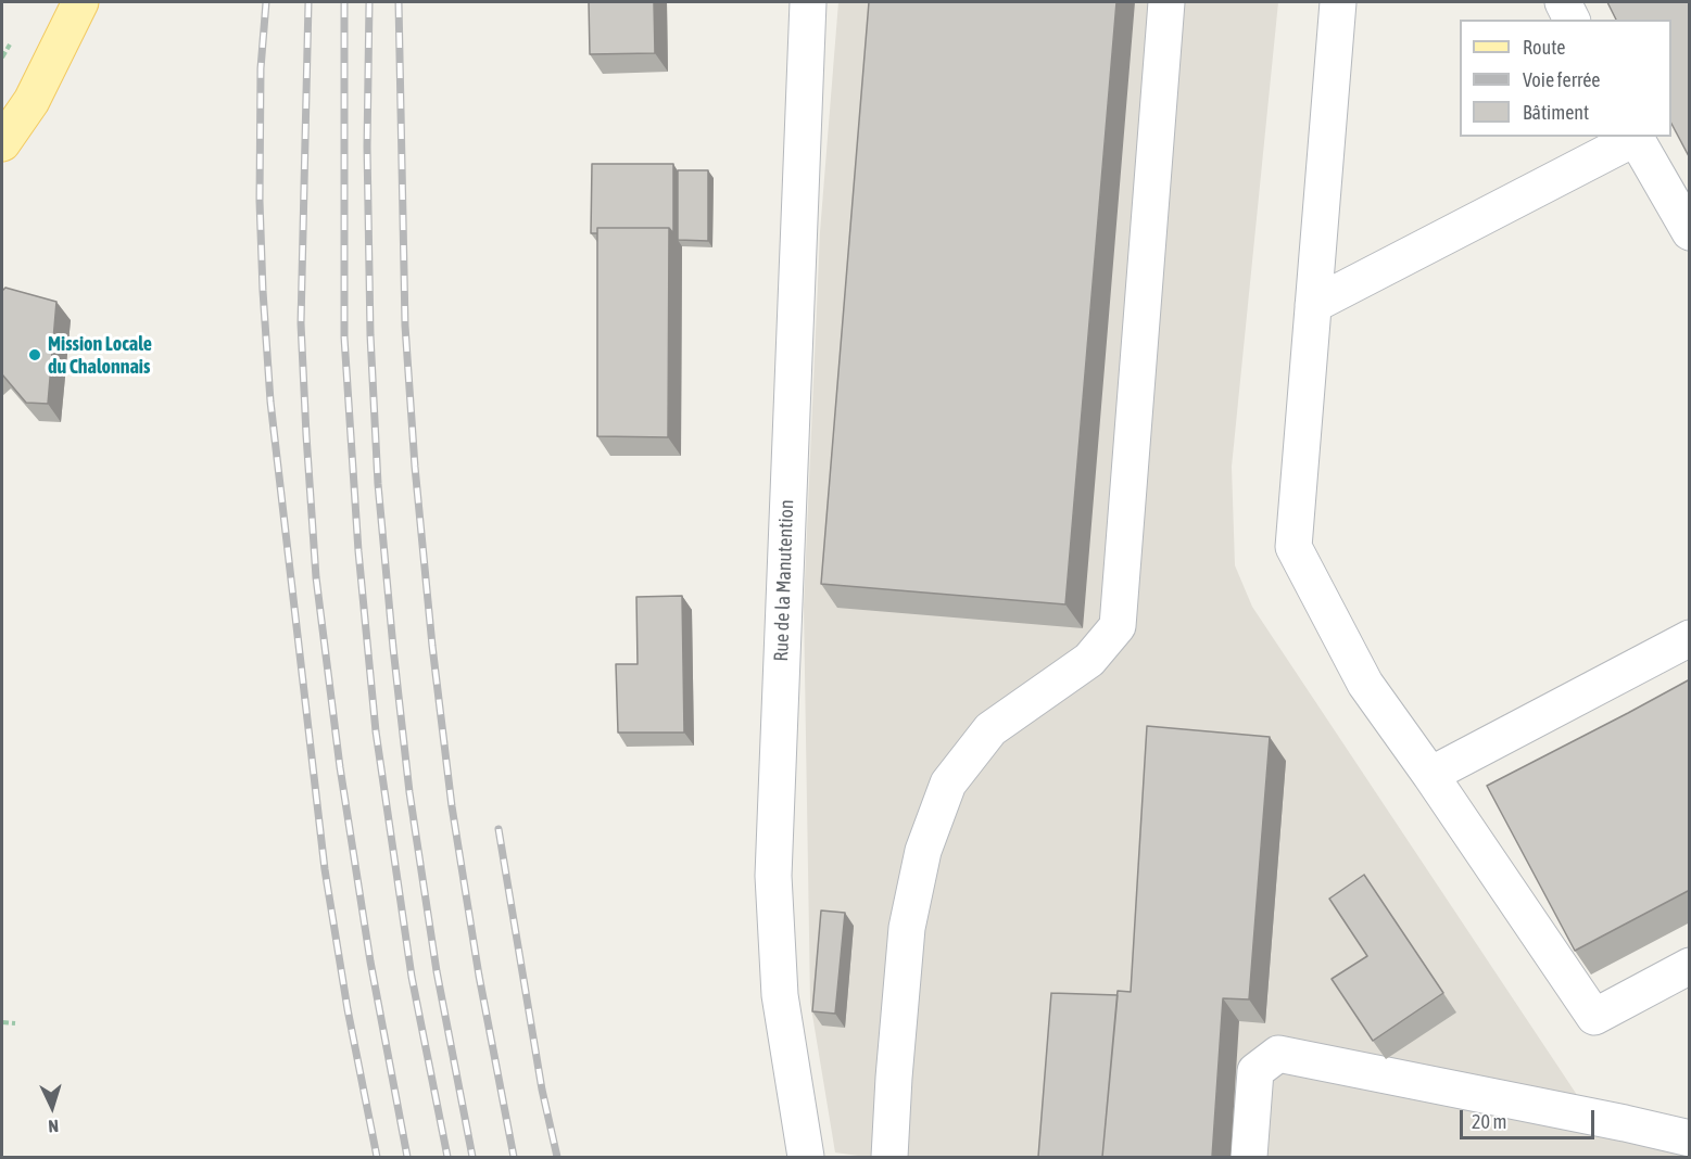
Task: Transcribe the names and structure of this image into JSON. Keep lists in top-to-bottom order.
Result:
{
  "streets": {
    "street": ["Rue de la Manutention"]
  },
  "places": ["Mission Locale du Chalonnais"],
  "legend": ["Route", "Voie ferrée", "Bâtiment"],
  "scale_bar": "20 m",
  "north": "bottom"
}
